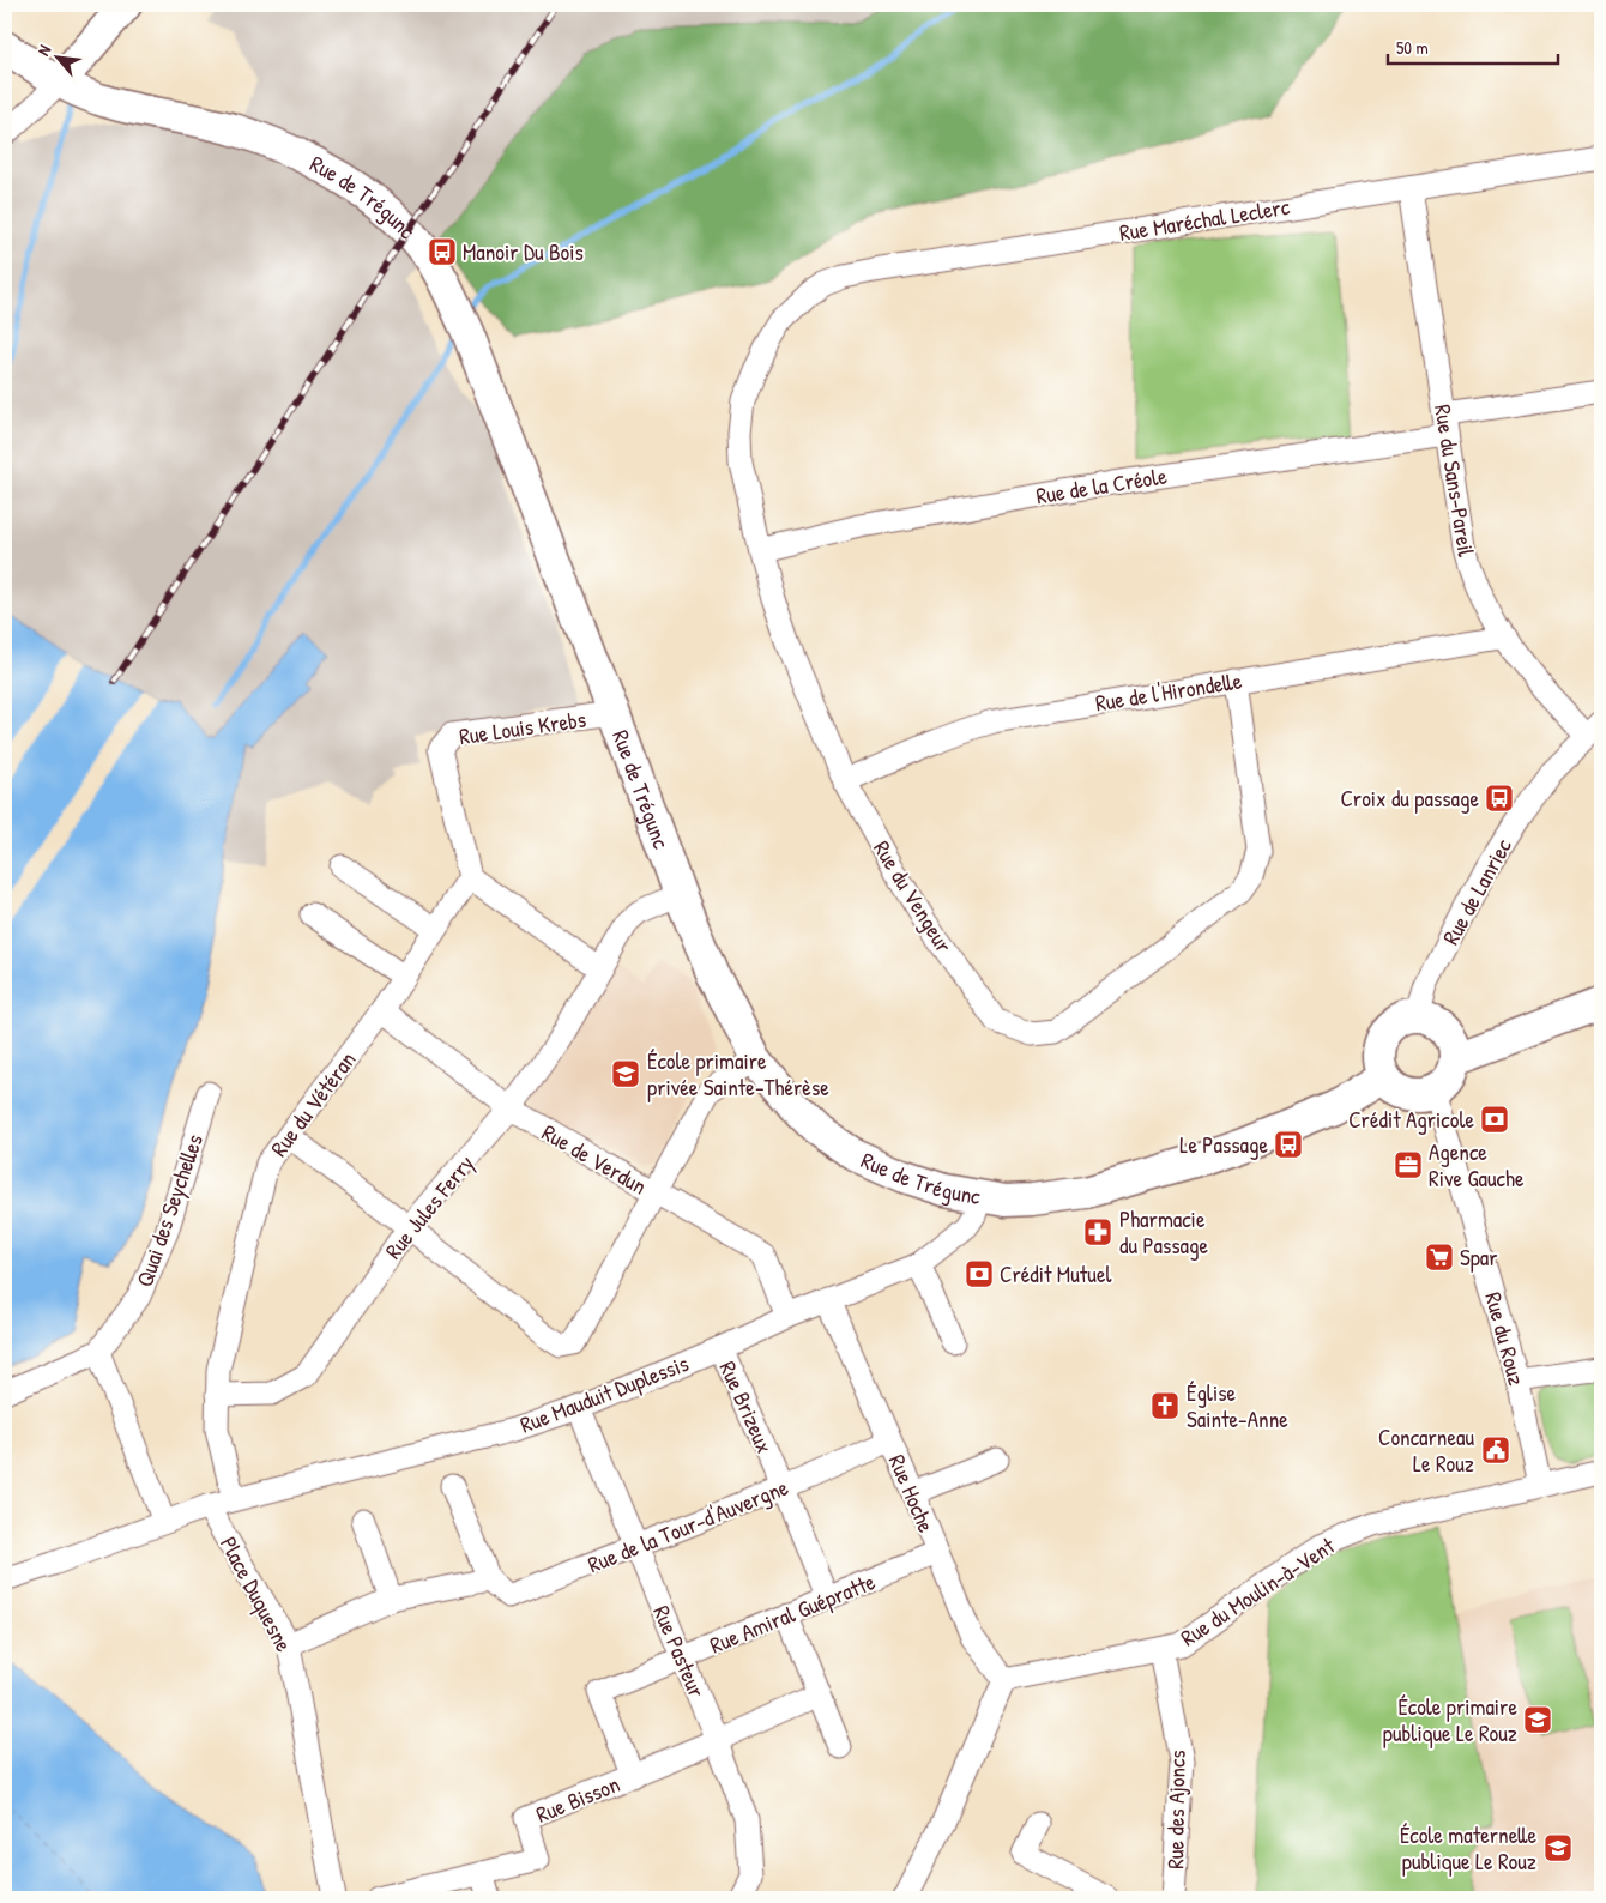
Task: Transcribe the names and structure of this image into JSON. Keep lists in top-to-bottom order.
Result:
{
  "streets": {
    "main road": ["Rue de Trégunc"],
    "street": [
      "Rue Maréchal Leclerc",
      "Rue du Sans-Pareil",
      "Rue de la Créole",
      "Rue de l'Hirondelle",
      "Rue Louis Krebs",
      "Rue de Lanriec",
      "Rue du Vengeur",
      "Rue du Vétéran",
      "Rue de Verdun",
      "Rue Jules Ferry",
      "Quai des Seychelles",
      "Rue du Rouz",
      "Rue Mauduit Duplessis",
      "Rue Brizeux",
      "Rue Hoche",
      "Rue de la Tour-d'Auvergne",
      "Rue du Moulin-à-Vent",
      "Place Duquesne",
      "Rue Amiral Guépratte",
      "Rue Pasteur",
      "Rue Bisson",
      "Rue des Ajoncs"
    ]
  },
  "crossings": [
    ["Rue de Trégunc", "Rue Louis Krebs"],
    ["Rue de Trégunc", "Rue de Lanriec"],
    ["Rue de Trégunc", "Rue Jules Ferry"],
    ["Rue de Trégunc", "Rue du Rouz"],
    ["Rue de Trégunc", "Rue Mauduit Duplessis"],
    ["Rue Maréchal Leclerc", "Rue du Sans-Pareil"],
    ["Rue Maréchal Leclerc", "Rue du Vengeur"],
    ["Rue du Sans-Pareil", "Rue de la Créole"],
    ["Rue du Sans-Pareil", "Rue de l'Hirondelle"],
    ["Rue du Sans-Pareil", "Rue de Lanriec"],
    ["Rue de la Créole", "Rue du Vengeur"],
    ["Rue de l'Hirondelle", "Rue du Vengeur"],
    ["Rue Louis Krebs", "Rue du Vétéran"],
    ["Rue de Lanriec", "Rue du Rouz"],
    ["Rue du Vétéran", "Rue de Verdun"],
    ["Rue du Vétéran", "Rue Jules Ferry"],
    ["Rue de Verdun", "Rue Jules Ferry"],
    ["Rue de Verdun", "Rue Mauduit Duplessis"],
    ["Rue du Rouz", "Rue du Moulin-à-Vent"],
    ["Rue Mauduit Duplessis", "Rue Brizeux"],
    ["Rue Mauduit Duplessis", "Rue Hoche"],
    ["Rue Mauduit Duplessis", "Place Duquesne"],
    ["Rue Mauduit Duplessis", "Rue Pasteur"],
    ["Rue Brizeux", "Rue de la Tour-d'Auvergne"],
    ["Rue Brizeux", "Rue Amiral Guépratte"],
    ["Rue Hoche", "Rue de la Tour-d'Auvergne"],
    ["Rue Hoche", "Rue du Moulin-à-Vent"],
    ["Rue Hoche", "Rue Amiral Guépratte"],
    ["Rue de la Tour-d'Auvergne", "Rue Pasteur"],
    ["Rue du Moulin-à-Vent", "Rue des Ajoncs"],
    ["Rue Amiral Guépratte", "Rue Pasteur"],
    ["Rue Amiral Guépratte", "Rue Bisson"],
    ["Rue Pasteur", "Rue Bisson"]
  ],
  "places": {
    "bus stop": ["Manoir Du Bois", "Croix du passage", "Le Passage"],
    "school or university": ["École primaire privée Sainte-Thérèse", "École primaire publique Le Rouz", "École maternelle publique Le Rouz"],
    "bank": ["Crédit Agricole", "Crédit Mutuel"],
    "office": ["Agence Rive Gauche"],
    "pharmacy": ["Pharmacie du Passage"],
    "supermarket": ["Spar"],
    "church": ["Église Sainte-Anne"],
    "public building": ["Concarneau Le Rouz"]
  },
  "scale_bar": "50 m",
  "north": "top left"
}
